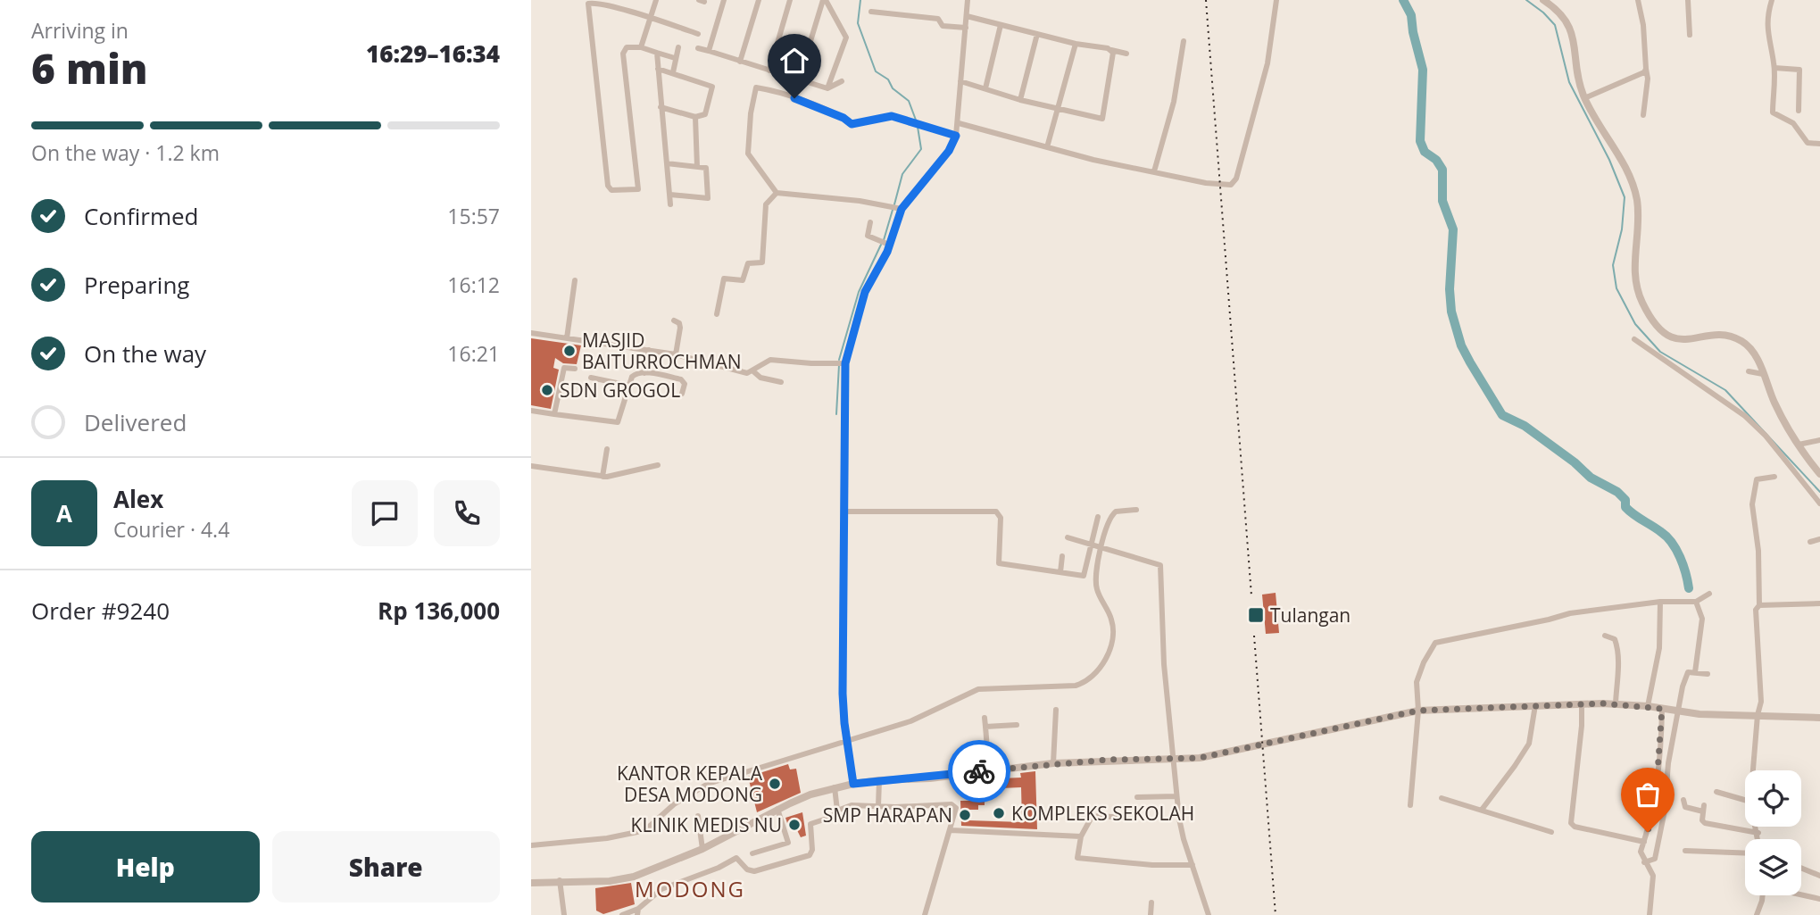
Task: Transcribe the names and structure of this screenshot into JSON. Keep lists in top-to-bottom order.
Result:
{
  "districts": ["MODONG"],
  "places": {
    "other": [
      "MASJID BAITURROCHMAN",
      "SDN GROGOL",
      "KANTOR KEPALA DESA MODONG",
      "KOMPLEKS SEKOLAH",
      "SMP HARAPAN",
      "KLINIK MEDIS NU"
    ],
    "transit": ["Tulangan"]
  },
  "page": {
    "heading": ["6 min", "Arriving in", "16:29–16:34"],
    "panel": [
      "Alex",
      "Courier · 4.4",
      "Order #9240",
      "Rp 136,000"
    ],
    "bar": "On the way · 1.2 km",
    "list": [
      ["Confirmed", "15:57"],
      ["Preparing", "16:12"],
      ["On the way", "16:21"],
      "Delivered"
    ],
    "round": "A",
    "buttons": ["Help", "Share"]
  }
}
